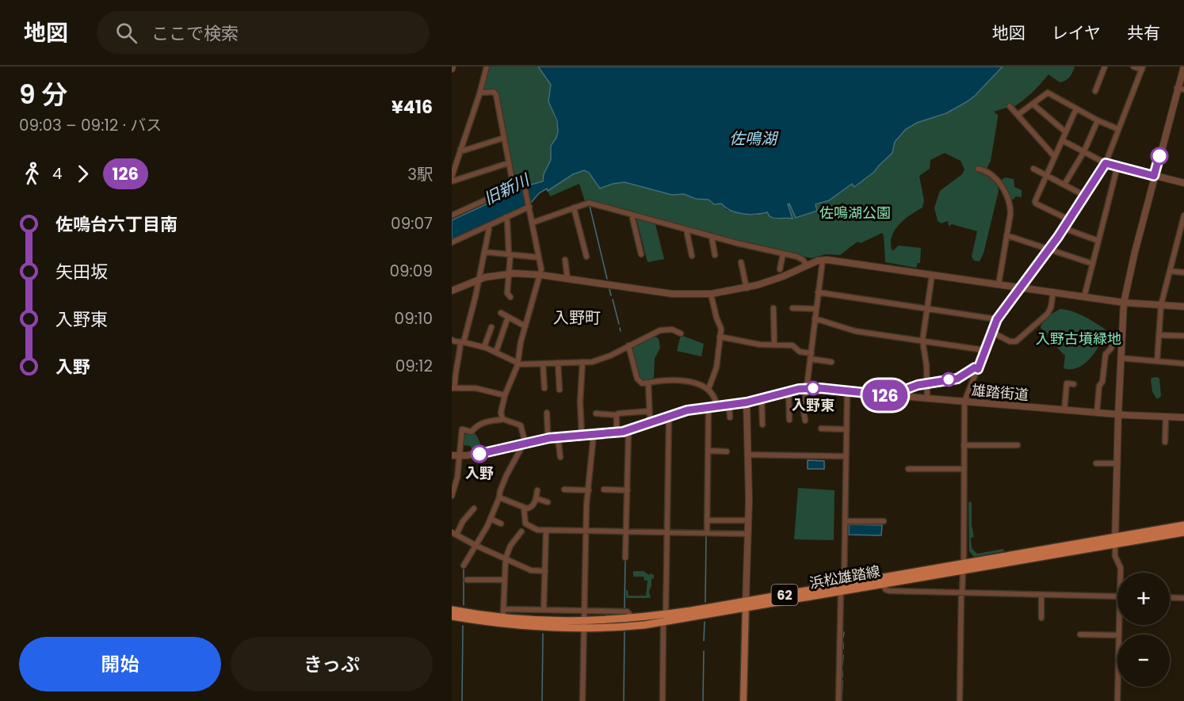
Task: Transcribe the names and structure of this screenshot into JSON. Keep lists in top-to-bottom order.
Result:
{
  "streets": {
    "main road": ["浜松雄踏線", "62"],
    "street": ["雄踏街道"]
  },
  "districts": ["入野町"],
  "water": ["佐鳴湖", "旧新川"],
  "parks": ["佐鳴湖公園", "入野古墳緑地"],
  "places": ["入野東", "入野"],
  "lines": ["bus line 126"],
  "page": {
    "header": "地図",
    "search": "ここで検索",
    "nav": ["地図", "レイヤ", "共有"],
    "heading": ["9 分", "09:03 – 09:12 · バス", "¥416"],
    "on_map": "126",
    "legs": ["4", "126", "3駅"],
    "list": [
      {
        "name": "佐鳴台六丁目南",
        "value": "09:07"
      },
      {
        "name": "矢田坂",
        "value": "09:09"
      },
      {
        "name": "入野東",
        "value": "09:10"
      },
      {
        "name": "入野",
        "value": "09:12"
      }
    ],
    "map_buttons": ["+", "−"],
    "buttons": ["開始", "きっぷ"]
  }
}
